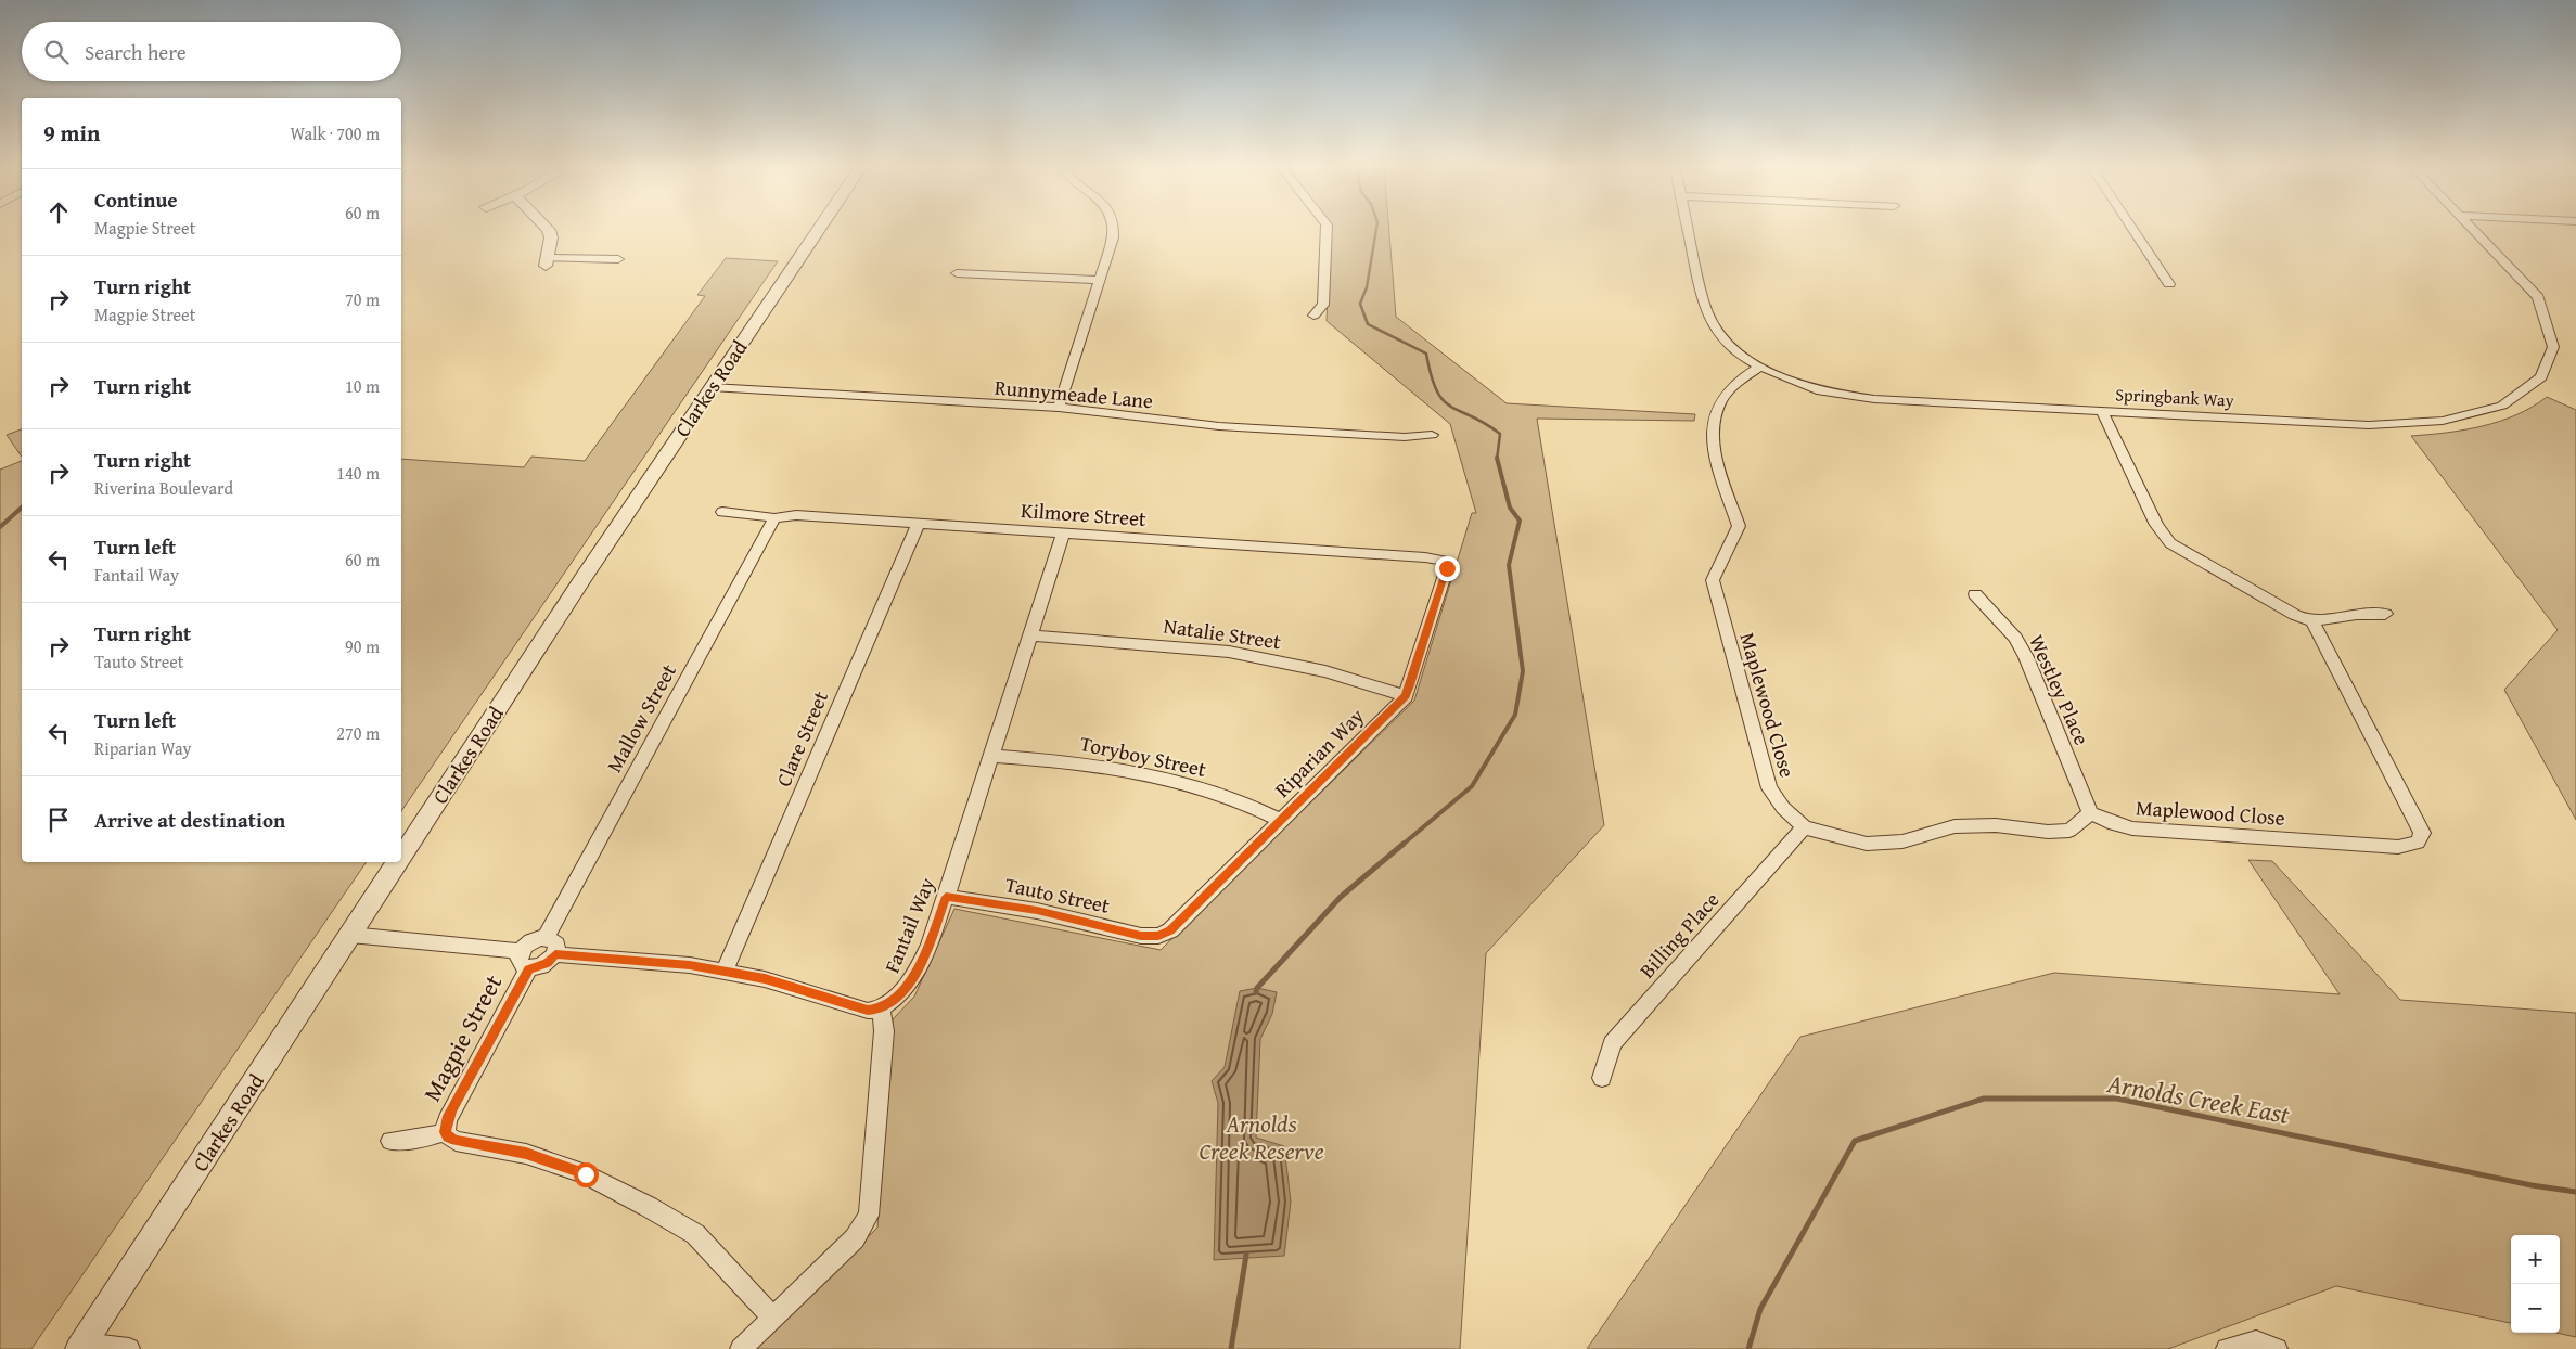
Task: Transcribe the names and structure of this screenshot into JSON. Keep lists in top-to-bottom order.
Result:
{
  "streets": {
    "street": [
      "Clarkes Road",
      "Runnymeade Lane",
      "Springbank Way",
      "Kilmore Street",
      "Natalie Street",
      "Westley Place",
      "Maplewood Close",
      "Mallow Street",
      "Clare Street",
      "Riparian Way",
      "Toryboy Street",
      "Tauto Street",
      "Fantail Way",
      "Billing Place",
      "Magpie Street"
    ]
  },
  "crossings": [
    ["Clarkes Road", "Runnymeade Lane"],
    ["Springbank Way", "Maplewood Close"],
    ["Kilmore Street", "Mallow Street"],
    ["Kilmore Street", "Clare Street"],
    ["Kilmore Street", "Riparian Way"],
    ["Kilmore Street", "Fantail Way"],
    ["Natalie Street", "Riparian Way"],
    ["Natalie Street", "Fantail Way"],
    ["Westley Place", "Maplewood Close"],
    ["Maplewood Close", "Billing Place"],
    ["Riparian Way", "Toryboy Street"],
    ["Riparian Way", "Tauto Street"],
    ["Toryboy Street", "Fantail Way"],
    ["Tauto Street", "Fantail Way"]
  ],
  "water": ["Arnolds Creek East"],
  "parks": ["Arnolds Creek Reserve"],
  "page": {
    "search": "Search here",
    "heading": ["9 min", "Walk · 700 m"],
    "list": [
      ["Continue", "Magpie Street", "60 m"],
      ["Turn right", "Magpie Street", "70 m"],
      ["Turn right", "10 m"],
      ["Turn right", "Riverina Boulevard", "140 m"],
      ["Turn left", "Fantail Way", "60 m"],
      ["Turn right", "Tauto Street", "90 m"],
      ["Turn left", "Riparian Way", "270 m"],
      "Arrive at destination"
    ],
    "map_buttons": ["+", "−"]
  }
}
